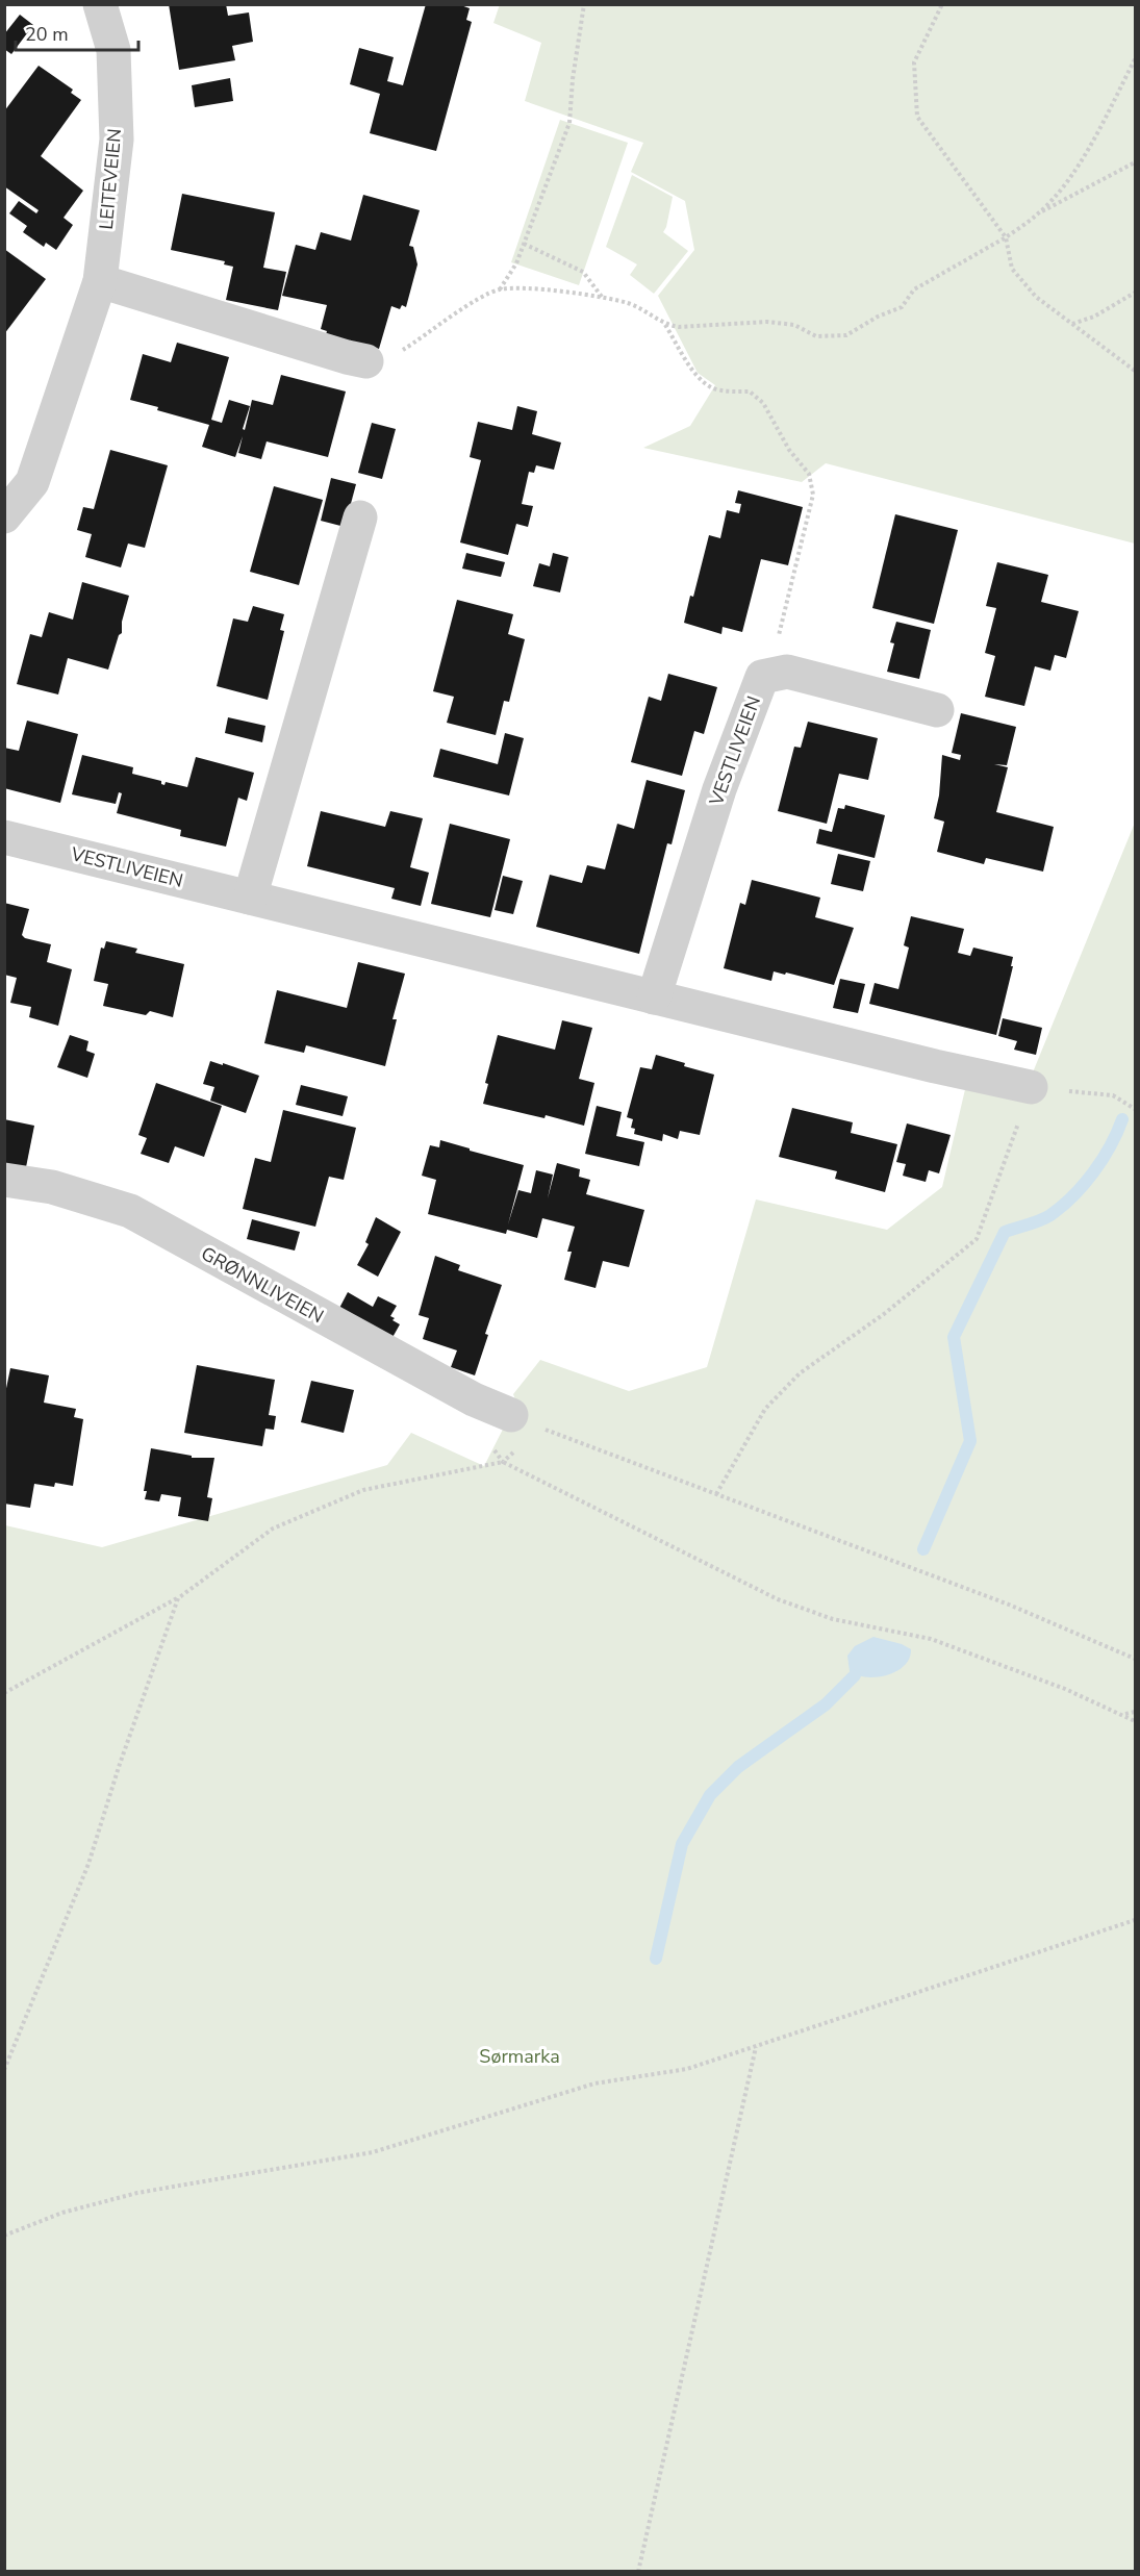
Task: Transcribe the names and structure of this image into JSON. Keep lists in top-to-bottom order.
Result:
{
  "streets": {
    "street": ["LEITEVEIEN", "VESTLIVEIEN", "GRØNNLIVEIEN"]
  },
  "parks": ["Sørmarka"],
  "scale_bar": "20 m"
}
